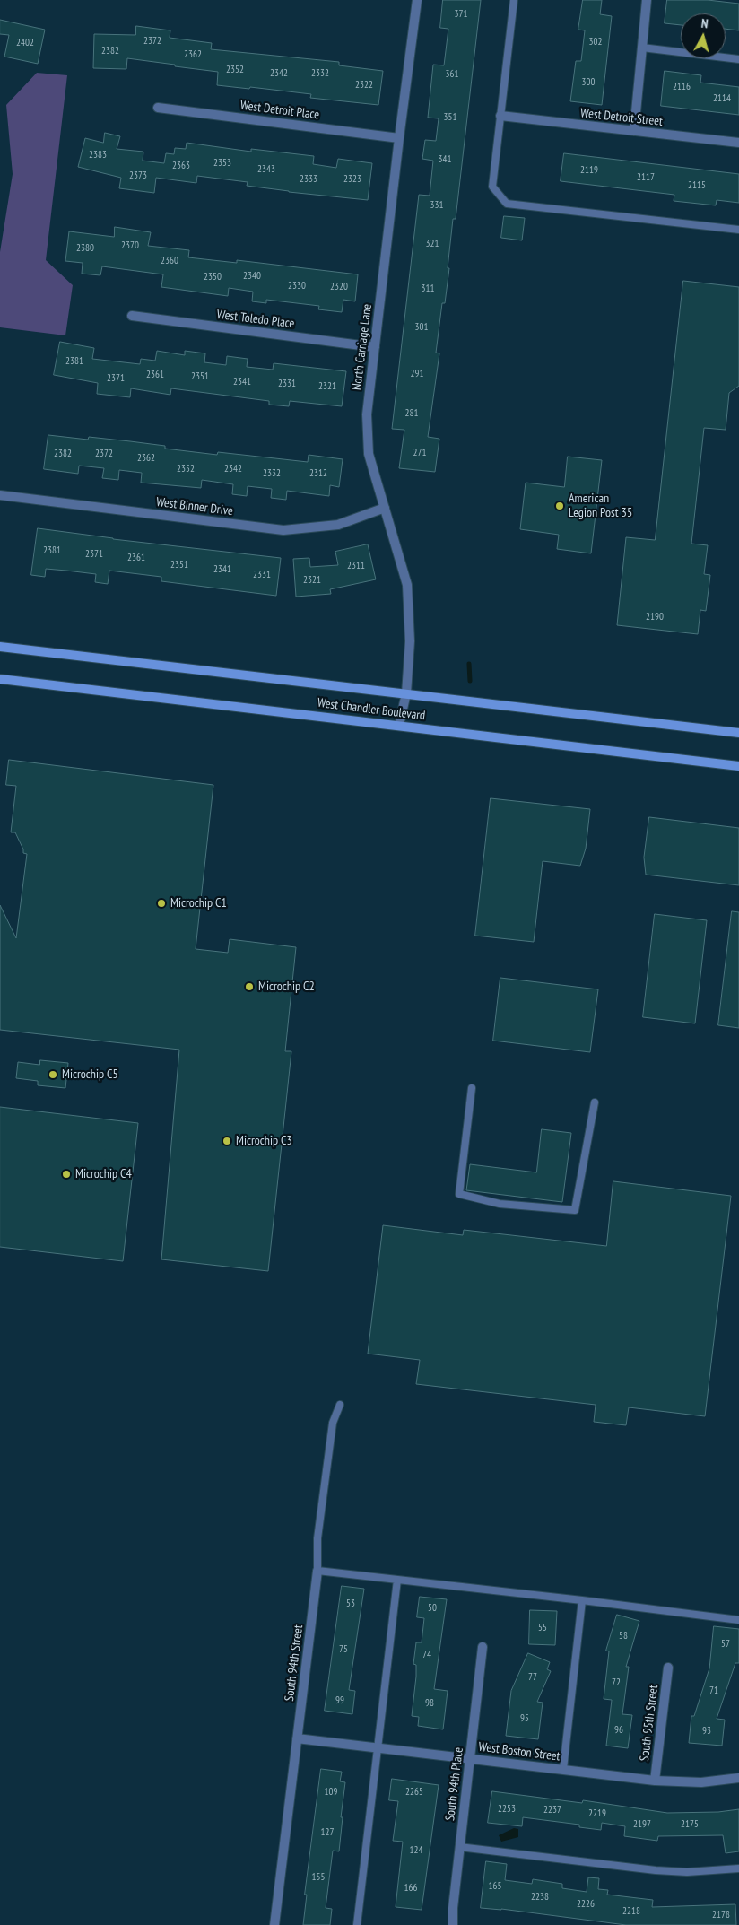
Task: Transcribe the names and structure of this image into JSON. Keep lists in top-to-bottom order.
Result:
{
  "streets": {
    "main road": ["West Chandler Boulevard"],
    "street": [
      "West Detroit Place",
      "West Detroit Street",
      "West Toledo Place",
      "North Carriage Lane",
      "West Binner Drive",
      "South 94th Street",
      "South 95th Street",
      "West Boston Street",
      "South 94th Place"
    ]
  },
  "crossings": [
    ["West Detroit Place", "North Carriage Lane"],
    ["West Toledo Place", "North Carriage Lane"],
    ["North Carriage Lane", "West Binner Drive"],
    ["North Carriage Lane", "West Chandler Boulevard"],
    ["South 94th Street", "West Boston Street"],
    ["South 95th Street", "West Boston Street"],
    ["West Boston Street", "South 94th Place"]
  ],
  "places": [
    "American Legion Post 35",
    "Microchip C1",
    "Microchip C2",
    "Microchip C5",
    "Microchip C3",
    "Microchip C4"
  ],
  "house_numbers": [
    "371",
    "2372",
    "302",
    "2402",
    "2382",
    "2362",
    "2352",
    "2342",
    "2332",
    "361",
    "300",
    "2322",
    "2116",
    "2114",
    "351",
    "2383",
    "341",
    "2353",
    "2363",
    "2343",
    "2119",
    "2373",
    "2117",
    "2333",
    "2323",
    "2115",
    "331",
    "321",
    "2370",
    "2380",
    "2360",
    "2340",
    "2350",
    "2330",
    "2320",
    "311",
    "301",
    "2381",
    "291",
    "2361",
    "2351",
    "2371",
    "2341",
    "2331",
    "2321",
    "281",
    "271",
    "2382",
    "2372",
    "2362",
    "2352",
    "2342",
    "2332",
    "2312",
    "2381",
    "2371",
    "2361",
    "2351",
    "2311",
    "2341",
    "2331",
    "2321",
    "2190",
    "53",
    "50",
    "55",
    "58",
    "57",
    "75",
    "74",
    "77",
    "72",
    "71",
    "99",
    "98",
    "95",
    "96",
    "93",
    "109",
    "2265",
    "2253",
    "2237",
    "2219",
    "2197",
    "2175",
    "127",
    "124",
    "155",
    "165",
    "166",
    "2238",
    "2226",
    "2218",
    "2178"
  ],
  "north": "top"
}
